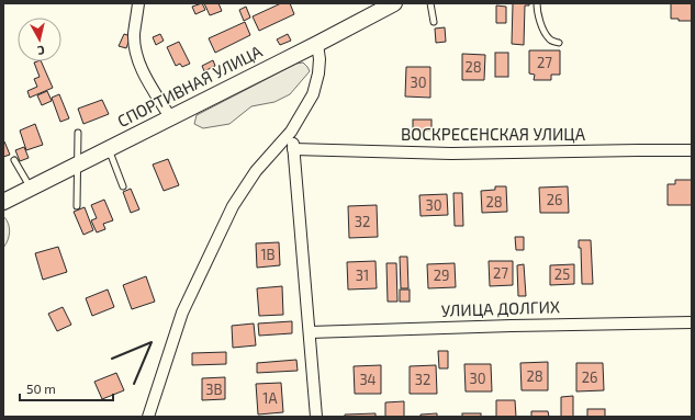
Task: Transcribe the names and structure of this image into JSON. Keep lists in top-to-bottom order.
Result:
{
  "streets": {
    "street": ["СПОРТИВНАЯ УЛИЦА", "ВОСКРЕСЕНСКАЯ УЛИЦА", "УЛИЦА ДОЛГИХ"]
  },
  "house_numbers": [
    "27",
    "28",
    "30",
    "26",
    "28",
    "30",
    "32",
    "1В",
    "27",
    "25",
    "31",
    "29",
    "28",
    "26",
    "30",
    "34",
    "32",
    "3В",
    "1А"
  ],
  "scale_bar": "50 m",
  "north": "bottom"
}
